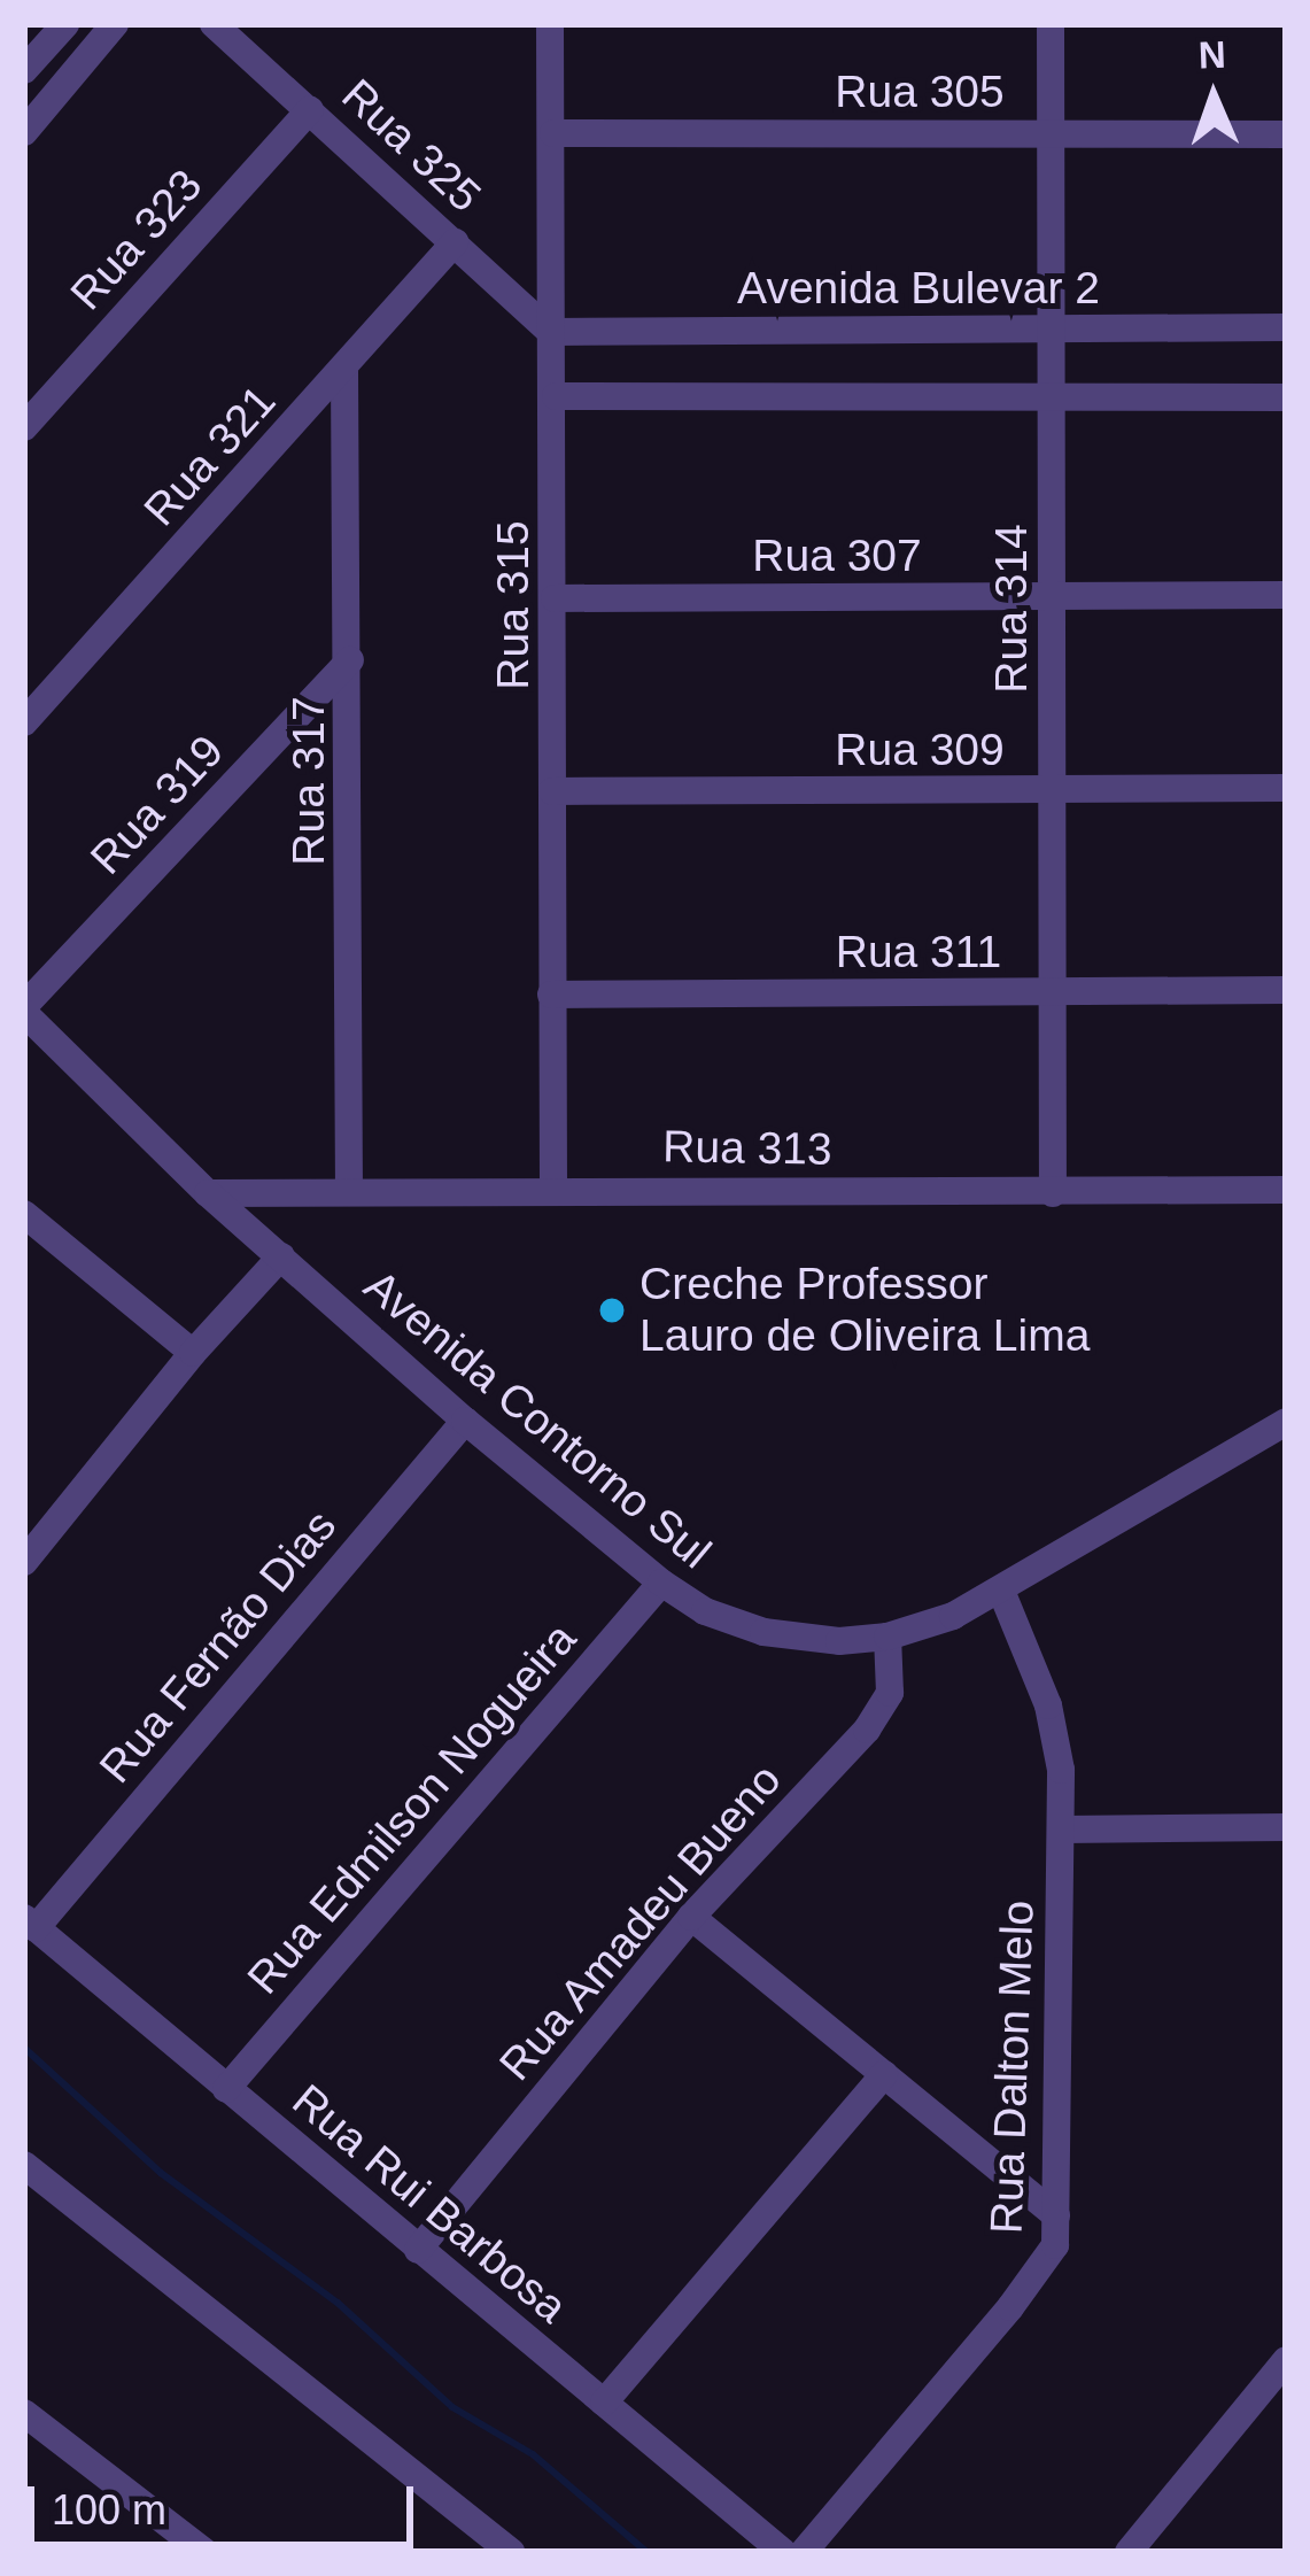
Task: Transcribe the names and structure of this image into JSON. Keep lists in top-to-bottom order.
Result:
{
  "streets": {
    "street": [
      "Rua 305",
      "Rua 325",
      "Rua 323",
      "Avenida Bulevar 2",
      "Rua 321",
      "Rua 307",
      "Rua 315",
      "Rua 314",
      "Rua 309",
      "Rua 317",
      "Rua 319",
      "Rua 311",
      "Rua 313",
      "Avenida Contorno Sul",
      "Rua Fernão Dias",
      "Rua Edmilson Nogueira",
      "Rua Amadeu Bueno",
      "Rua Dalton Melo",
      "Rua Rui Barbosa"
    ]
  },
  "crossings": [
    ["Rua 305", "Rua 315"],
    ["Rua 305", "Rua 314"],
    ["Rua 325", "Rua 323"],
    ["Rua 325", "Avenida Bulevar 2"],
    ["Rua 325", "Rua 321"],
    ["Rua 325", "Rua 315"],
    ["Avenida Bulevar 2", "Rua 315"],
    ["Avenida Bulevar 2", "Rua 314"],
    ["Rua 321", "Rua 317"],
    ["Rua 307", "Rua 315"],
    ["Rua 307", "Rua 314"],
    ["Rua 315", "Rua 309"],
    ["Rua 315", "Rua 311"],
    ["Rua 315", "Rua 313"],
    ["Rua 314", "Rua 309"],
    ["Rua 314", "Rua 311"],
    ["Rua 314", "Rua 313"],
    ["Rua 317", "Rua 319"],
    ["Rua 317", "Rua 313"],
    ["Rua 319", "Avenida Contorno Sul"],
    ["Rua 313", "Avenida Contorno Sul"],
    ["Avenida Contorno Sul", "Rua Fernão Dias"],
    ["Avenida Contorno Sul", "Rua Edmilson Nogueira"],
    ["Avenida Contorno Sul", "Rua Amadeu Bueno"],
    ["Avenida Contorno Sul", "Rua Dalton Melo"],
    ["Rua Fernão Dias", "Rua Rui Barbosa"],
    ["Rua Edmilson Nogueira", "Rua Rui Barbosa"],
    ["Rua Amadeu Bueno", "Rua Rui Barbosa"]
  ],
  "places": ["Creche Professor Lauro de Oliveira Lima"],
  "scale_bar": "100 m",
  "north": "top"
}
